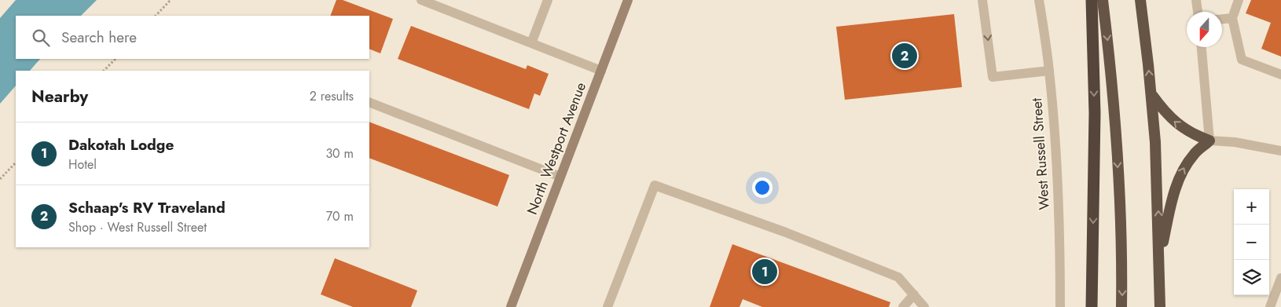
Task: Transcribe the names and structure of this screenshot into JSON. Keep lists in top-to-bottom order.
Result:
{
  "streets": {
    "main road": ["North Westport Avenue"],
    "street": ["West Russell Street"]
  },
  "north": "bottom",
  "page": {
    "search": "Search here",
    "pins": ["2", "1"],
    "heading": ["Nearby", "2 results"],
    "list": [
      {
        "mark": "1",
        "name": "Dakotah Lodge",
        "note": "Hotel",
        "value": "30 m"
      },
      {
        "mark": "2",
        "name": "Schaap's RV Traveland",
        "note": "Shop · West Russell Street",
        "value": "70 m"
      }
    ],
    "map_buttons": ["+", "−"]
  }
}
